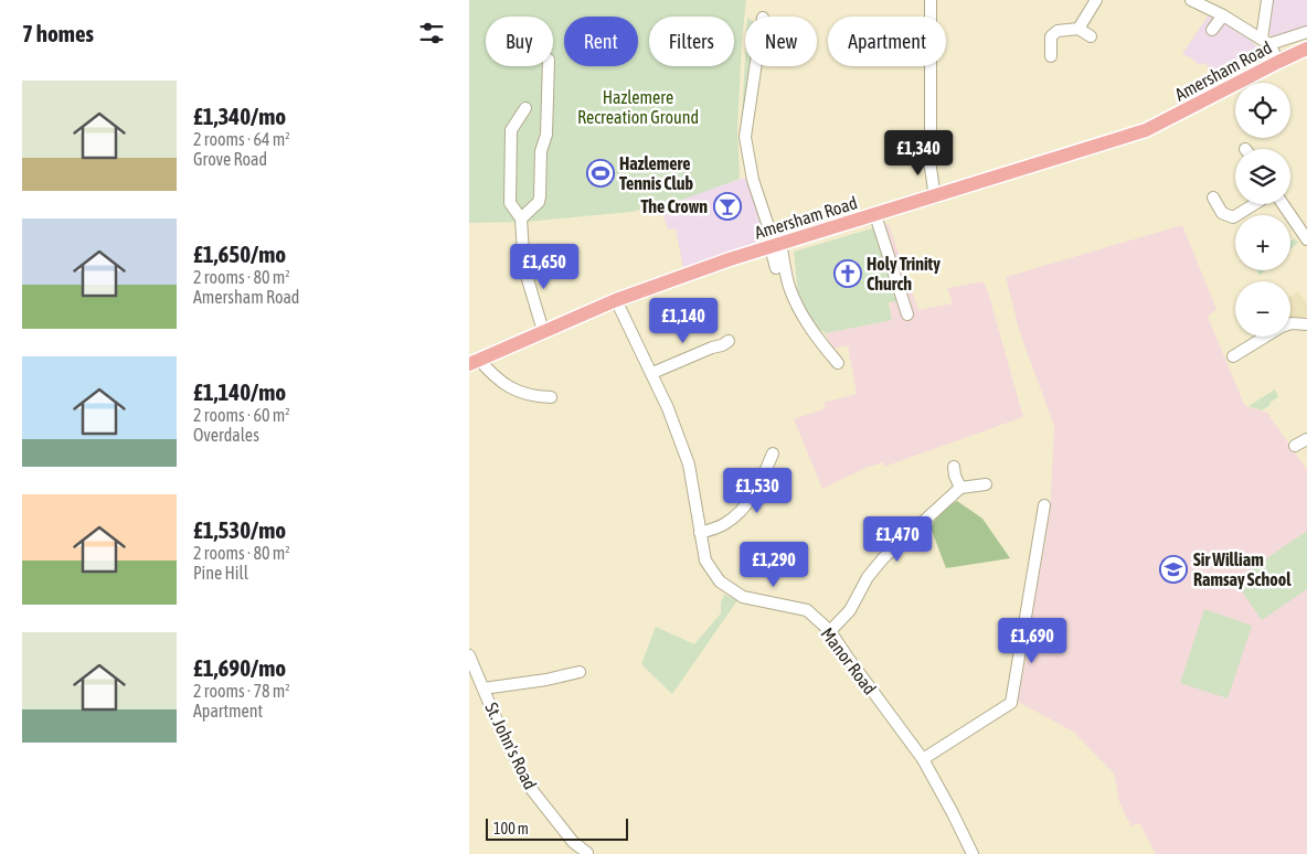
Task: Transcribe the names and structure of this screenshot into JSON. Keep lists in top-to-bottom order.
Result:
{
  "streets": {
    "main road": ["Amersham Road"],
    "street": ["Manor Road", "St. John's Road"]
  },
  "crossings": [
    ["Amersham Road", "Manor Road"]
  ],
  "parks": ["Hazlemere Recreation Ground"],
  "places": {
    "sports": ["Hazlemere Tennis Club"],
    "bar": ["The Crown"],
    "church": ["Holy Trinity Church"],
    "school or university": ["Sir William Ramsay School"]
  },
  "scale_bar": "100 m",
  "page": {
    "heading": "7 homes",
    "chip": [
      "Buy",
      "Rent",
      "Filters",
      "New",
      "Apartment"
    ],
    "list": [
      {
        "name": "£1,340/mo",
        "note": "2 rooms · 64 m² · Grove Road"
      },
      {
        "name": "£1,650/mo",
        "note": "2 rooms · 80 m² · Amersham Road"
      },
      {
        "name": "£1,140/mo",
        "note": "2 rooms · 60 m² · Overdales"
      },
      {
        "name": "£1,530/mo",
        "note": "2 rooms · 80 m² · Pine Hill"
      },
      {
        "name": "£1,690/mo",
        "note": "2 rooms · 78 m² · Apartment"
      }
    ],
    "map_buttons": ["+", "−"],
    "price": [
      "£1,340",
      "£1,650",
      "£1,140",
      "£1,530",
      "£1,470",
      "£1,290",
      "£1,690"
    ],
    "scale": "100 m"
  }
}
